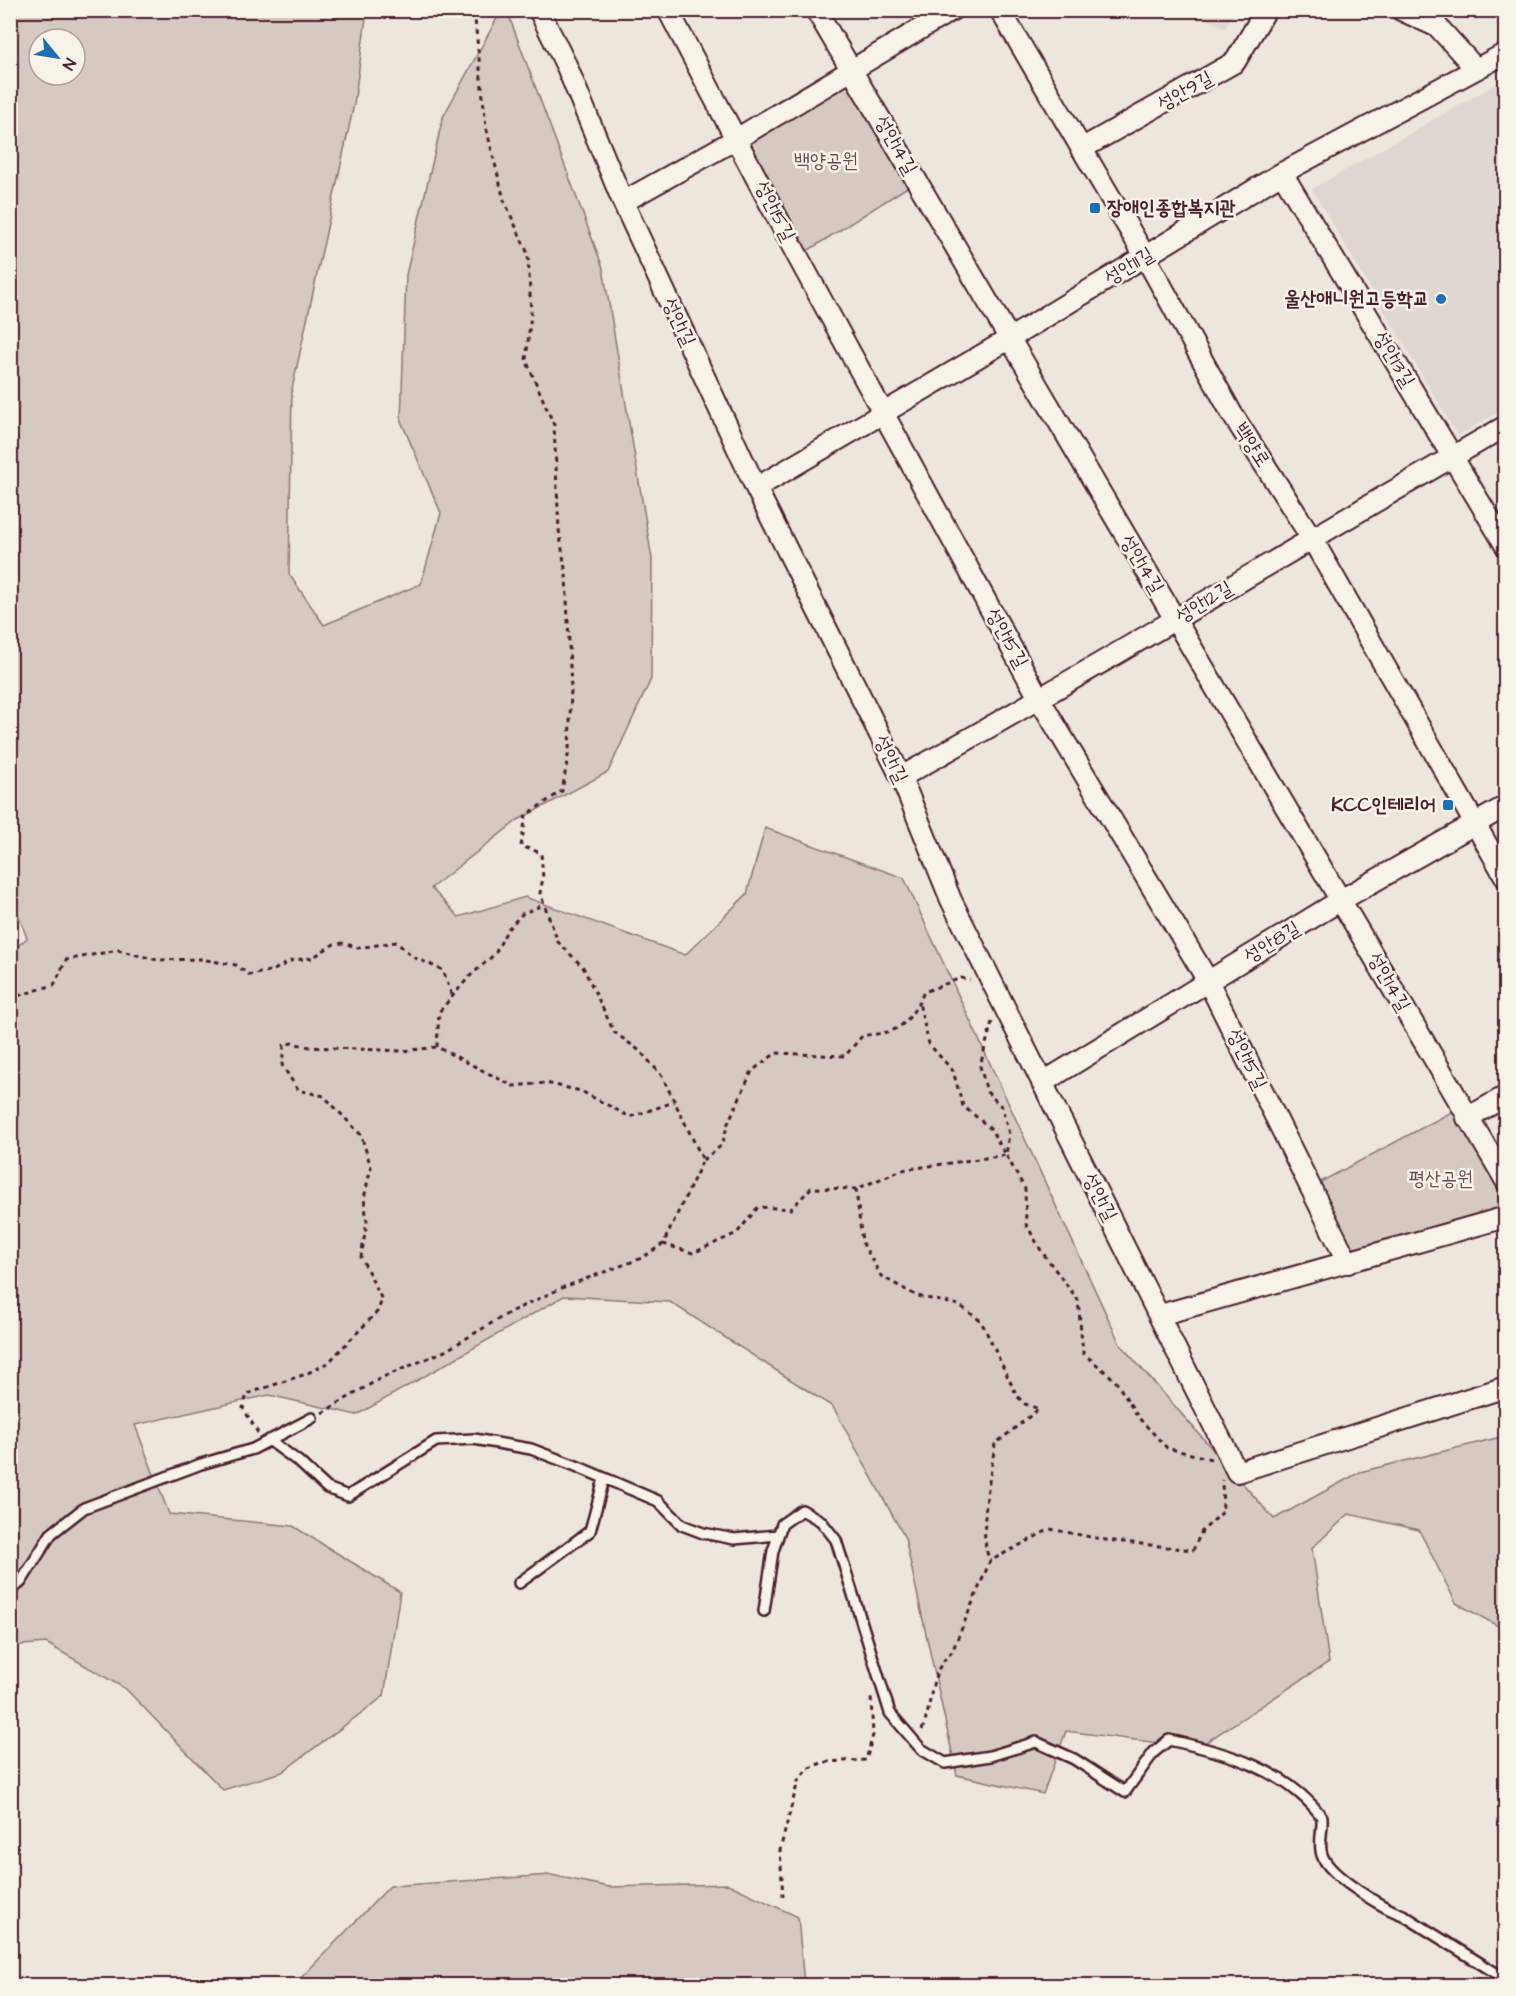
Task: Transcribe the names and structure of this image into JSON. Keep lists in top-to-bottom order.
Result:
{
  "streets": {
    "street": [
      "성안9길",
      "성안14길",
      "성안15길",
      "성안11길",
      "성안1길",
      "성안13길",
      "백양로",
      "성안12길",
      "성안8길"
    ]
  },
  "crossings": [
    ["성안9길", "백양로"],
    ["성안14길", "성안11길"],
    ["성안14길", "성안12길"],
    ["성안14길", "성안8길"],
    ["성안15길", "성안11길"],
    ["성안15길", "성안12길"],
    ["성안15길", "성안8길"],
    ["성안11길", "성안1길"],
    ["성안11길", "성안13길"],
    ["성안11길", "백양로"],
    ["성안1길", "성안12길"],
    ["성안1길", "성안8길"],
    ["성안13길", "성안12길"],
    ["백양로", "성안12길"],
    ["백양로", "성안8길"]
  ],
  "parks": ["백양공원", "평산공원"],
  "places": {
    "transit": ["장애인종합복지관", "KCC인테리어"],
    "other": ["울산애니원고등학교"]
  },
  "north": "bottom right"
}
